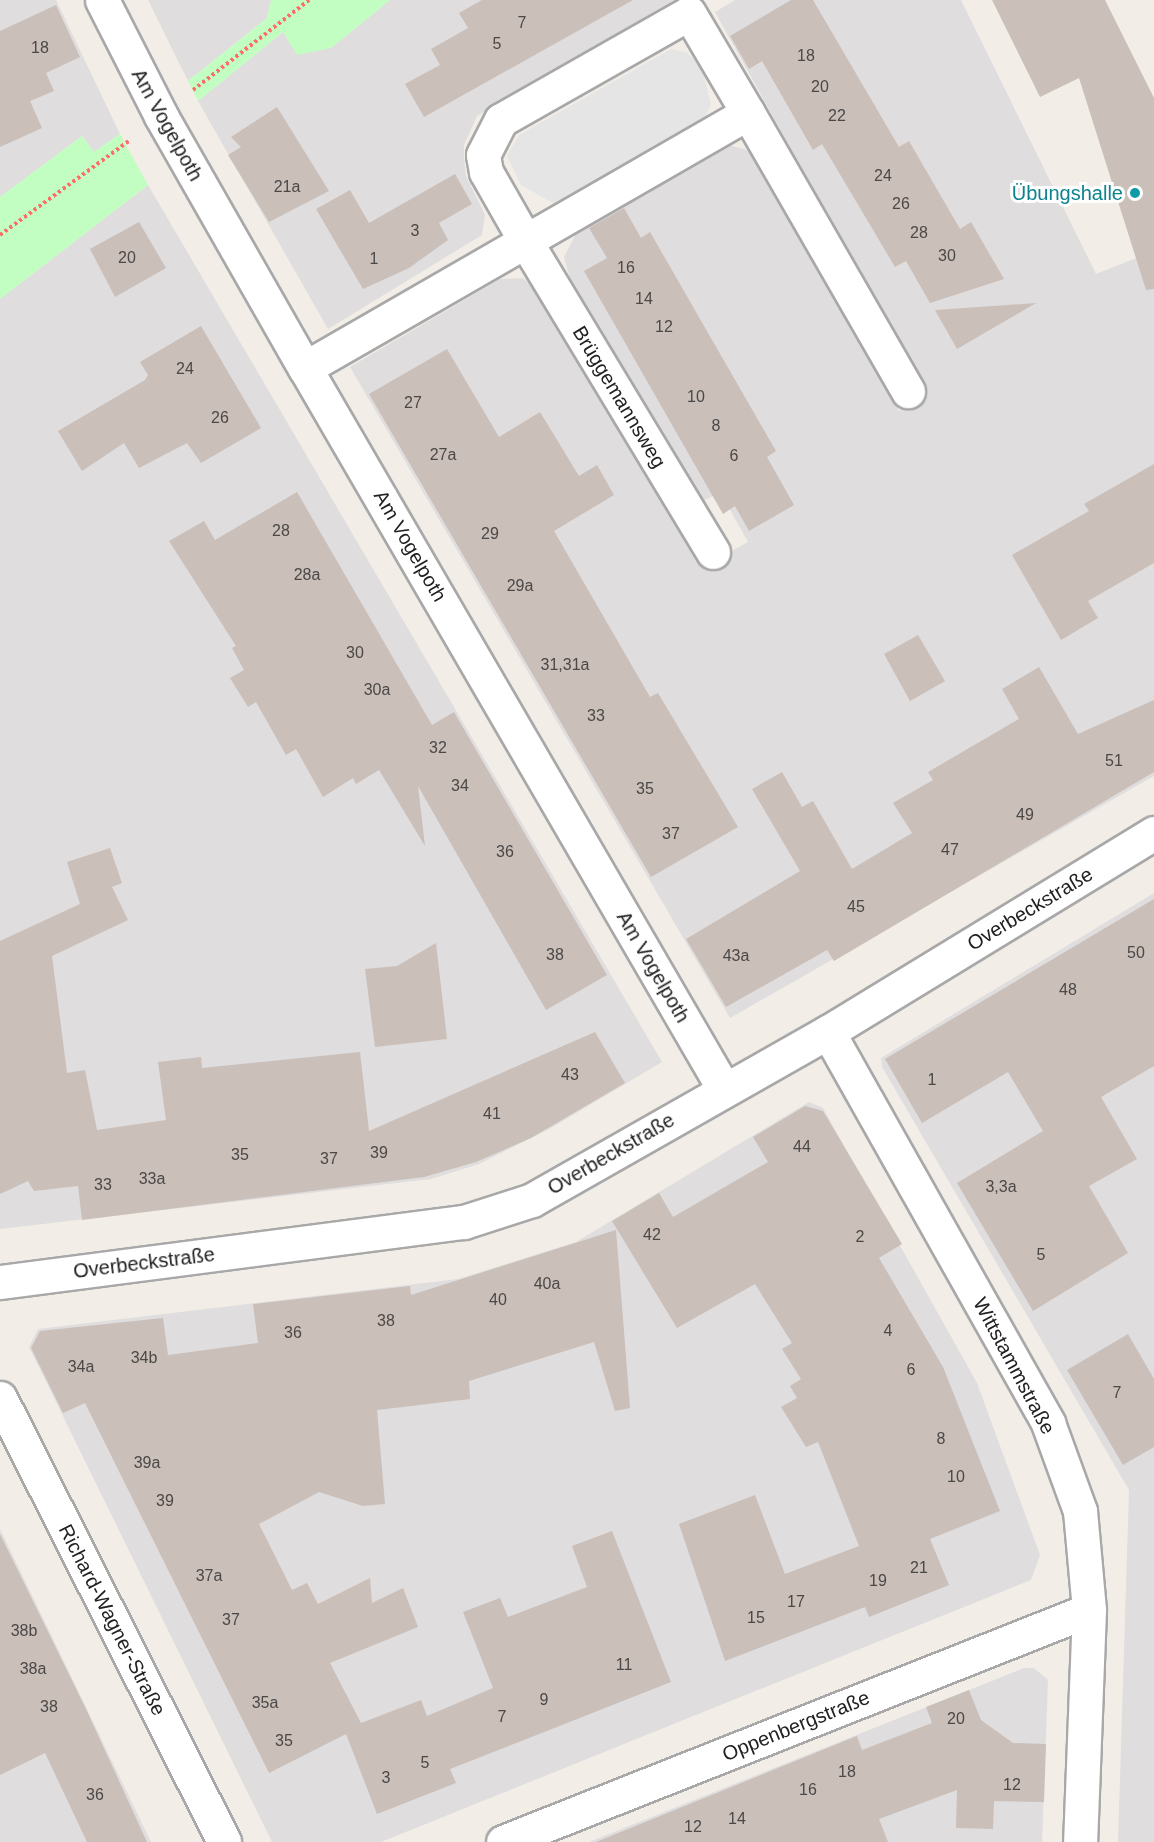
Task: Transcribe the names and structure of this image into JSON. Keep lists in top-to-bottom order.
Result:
{
  "streets": {
    "street": [
      "Am Vogelpoth",
      "Brüggemannsweg",
      "Overbeckstraße",
      "Wittstammstraße",
      "Richard-Wagner-Straße",
      "Oppenbergstraße"
    ]
  },
  "crossings": [
    ["Am Vogelpoth", "Overbeckstraße"],
    ["Overbeckstraße", "Wittstammstraße"],
    ["Wittstammstraße", "Oppenbergstraße"]
  ],
  "places": ["Übungshalle"],
  "house_numbers": [
    "7",
    "5",
    "18",
    "18",
    "20",
    "22",
    "24",
    "21a",
    "26",
    "3",
    "28",
    "30",
    "20",
    "1",
    "16",
    "14",
    "12",
    "24",
    "10",
    "27",
    "26",
    "8",
    "27a",
    "6",
    "28",
    "29",
    "28a",
    "29a",
    "30",
    "31,31a",
    "30a",
    "33",
    "32",
    "51",
    "34",
    "35",
    "49",
    "37",
    "47",
    "36",
    "45",
    "50",
    "38",
    "43a",
    "48",
    "43",
    "1",
    "41",
    "44",
    "39",
    "35",
    "37",
    "33a",
    "33",
    "3,3a",
    "42",
    "2",
    "5",
    "40a",
    "40",
    "38",
    "4",
    "36",
    "34b",
    "34a",
    "6",
    "7",
    "8",
    "39a",
    "10",
    "39",
    "21",
    "37a",
    "19",
    "17",
    "15",
    "37",
    "38b",
    "11",
    "38a",
    "9",
    "35a",
    "38",
    "7",
    "20",
    "35",
    "5",
    "18",
    "3",
    "12",
    "16",
    "36",
    "14",
    "12"
  ]
}
